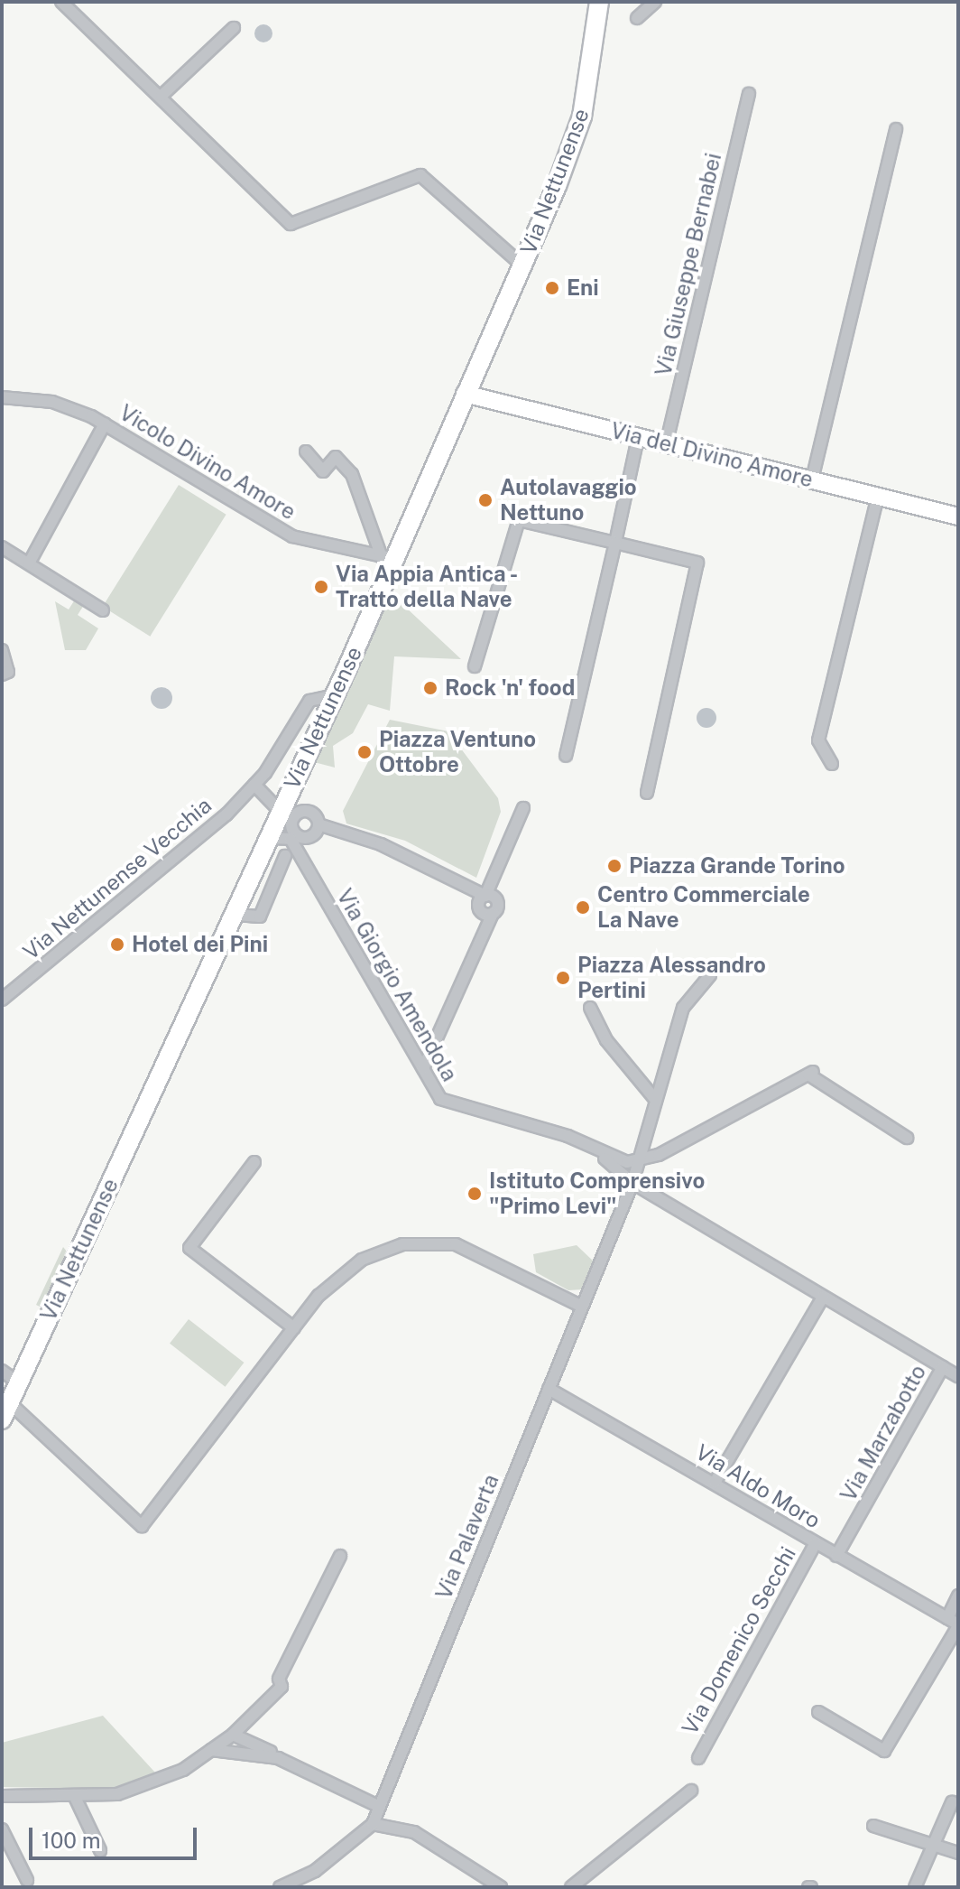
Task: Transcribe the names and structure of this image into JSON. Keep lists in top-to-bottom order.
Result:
{
  "streets": {
    "main road": ["Via Nettunense", "Via del Divino Amore"],
    "street": [
      "Via Giuseppe Bernabei",
      "Vicolo Divino Amore",
      "Via Nettunense Vecchia",
      "Via Giorgio Amendola",
      "Via Marzabotto",
      "Via Aldo Moro",
      "Via Palaverta",
      "Via Domenico Secchi"
    ]
  },
  "crossings": [
    ["Via Nettunense", "Via del Divino Amore"],
    ["Via Nettunense", "Vicolo Divino Amore"],
    ["Via Nettunense", "Via Nettunense Vecchia"],
    ["Via Nettunense", "Via Giorgio Amendola"],
    ["Via Giuseppe Bernabei", "Via del Divino Amore"],
    ["Via Giorgio Amendola", "Via Marzabotto"],
    ["Via Giorgio Amendola", "Via Palaverta"],
    ["Via Marzabotto", "Via Aldo Moro"],
    ["Via Aldo Moro", "Via Palaverta"],
    ["Via Aldo Moro", "Via Domenico Secchi"]
  ],
  "places": [
    "Eni",
    "Autolavaggio Nettuno",
    "Via Appia Antica - Tratto della Nave",
    "Rock 'n' food",
    "Piazza Ventuno Ottobre",
    "Piazza Grande Torino",
    "Centro Commerciale La Nave",
    "Hotel dei Pini",
    "Piazza Alessandro Pertini",
    "Istituto Comprensivo \"Primo Levi\""
  ],
  "scale_bar": "100 m"
}
